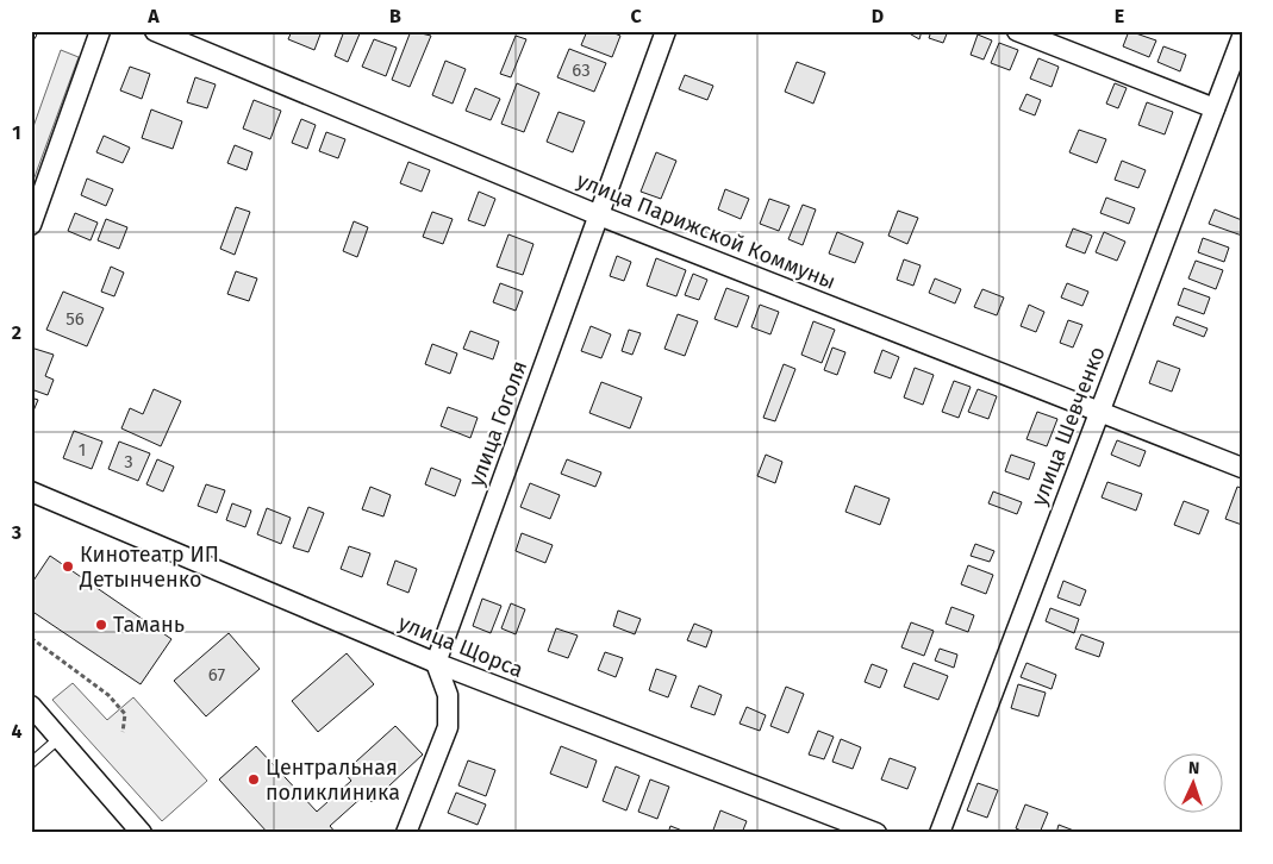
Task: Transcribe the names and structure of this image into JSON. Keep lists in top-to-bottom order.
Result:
{
  "streets": {
    "street": [
      "улица Парижской Коммуны",
      "улица Гоголя",
      "улица Шевченко",
      "улица Щорса"
    ]
  },
  "crossings": [
    ["улица Парижской Коммуны", "улица Гоголя"],
    ["улица Парижской Коммуны", "улица Шевченко"],
    ["улица Гоголя", "улица Щорса"]
  ],
  "places": ["Кинотеатр ИП Детынченко", "Тамань", "Центральная поликлиника"],
  "house_numbers": [
    "63",
    "56",
    "1",
    "3",
    "67"
  ],
  "north": "top",
  "grid": {
    "columns": [
      "A",
      "B",
      "C",
      "D",
      "E"
    ],
    "rows": [
      "1",
      "2",
      "3",
      "4"
    ]
  }
}
